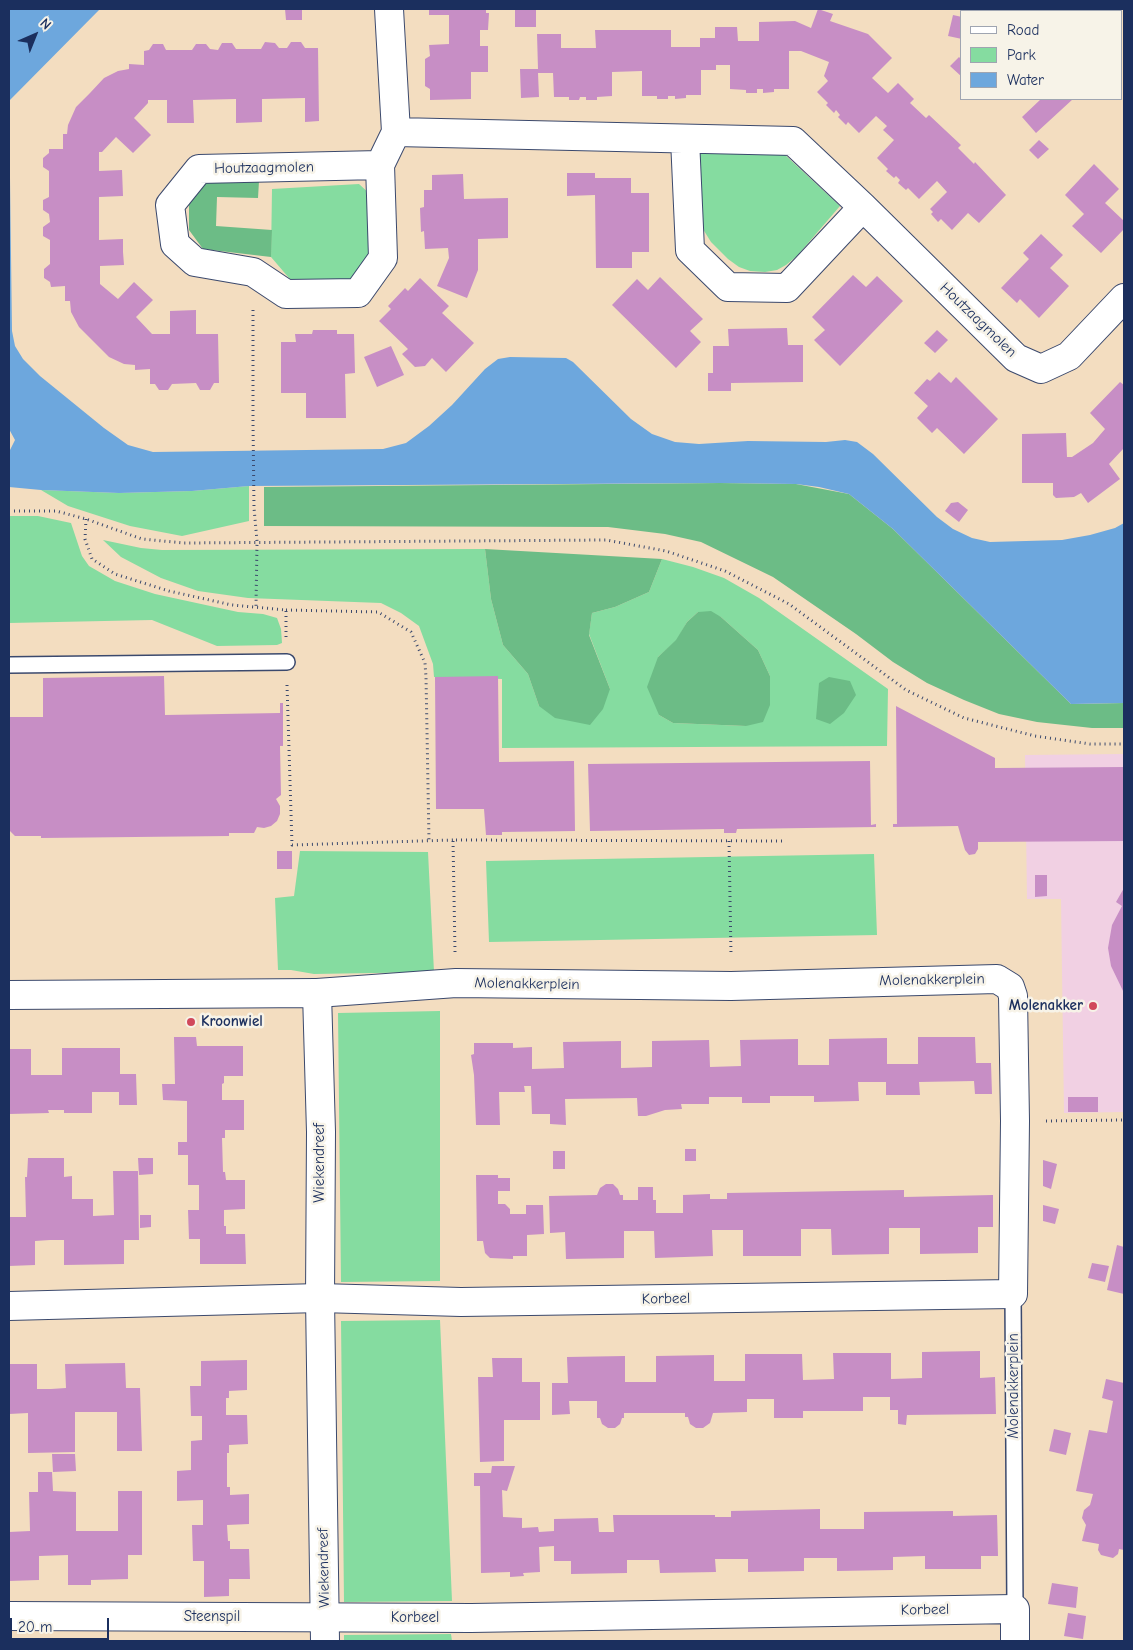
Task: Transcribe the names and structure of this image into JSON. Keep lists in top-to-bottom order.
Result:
{
  "streets": {
    "street": [
      "Houtzaagmolen",
      "Molenakkerplein",
      "Wiekendreef",
      "Korbeel",
      "Steenspil"
    ]
  },
  "crossings": [
    ["Molenakkerplein", "Wiekendreef"],
    ["Molenakkerplein", "Korbeel"],
    ["Wiekendreef", "Korbeel"],
    ["Wiekendreef", "Steenspil"],
    ["Korbeel", "Steenspil"]
  ],
  "places": ["Molenakker", "Kroonwiel"],
  "legend": ["Road", "Park", "Water"],
  "scale_bar": "20 m",
  "north": "top right"
}
